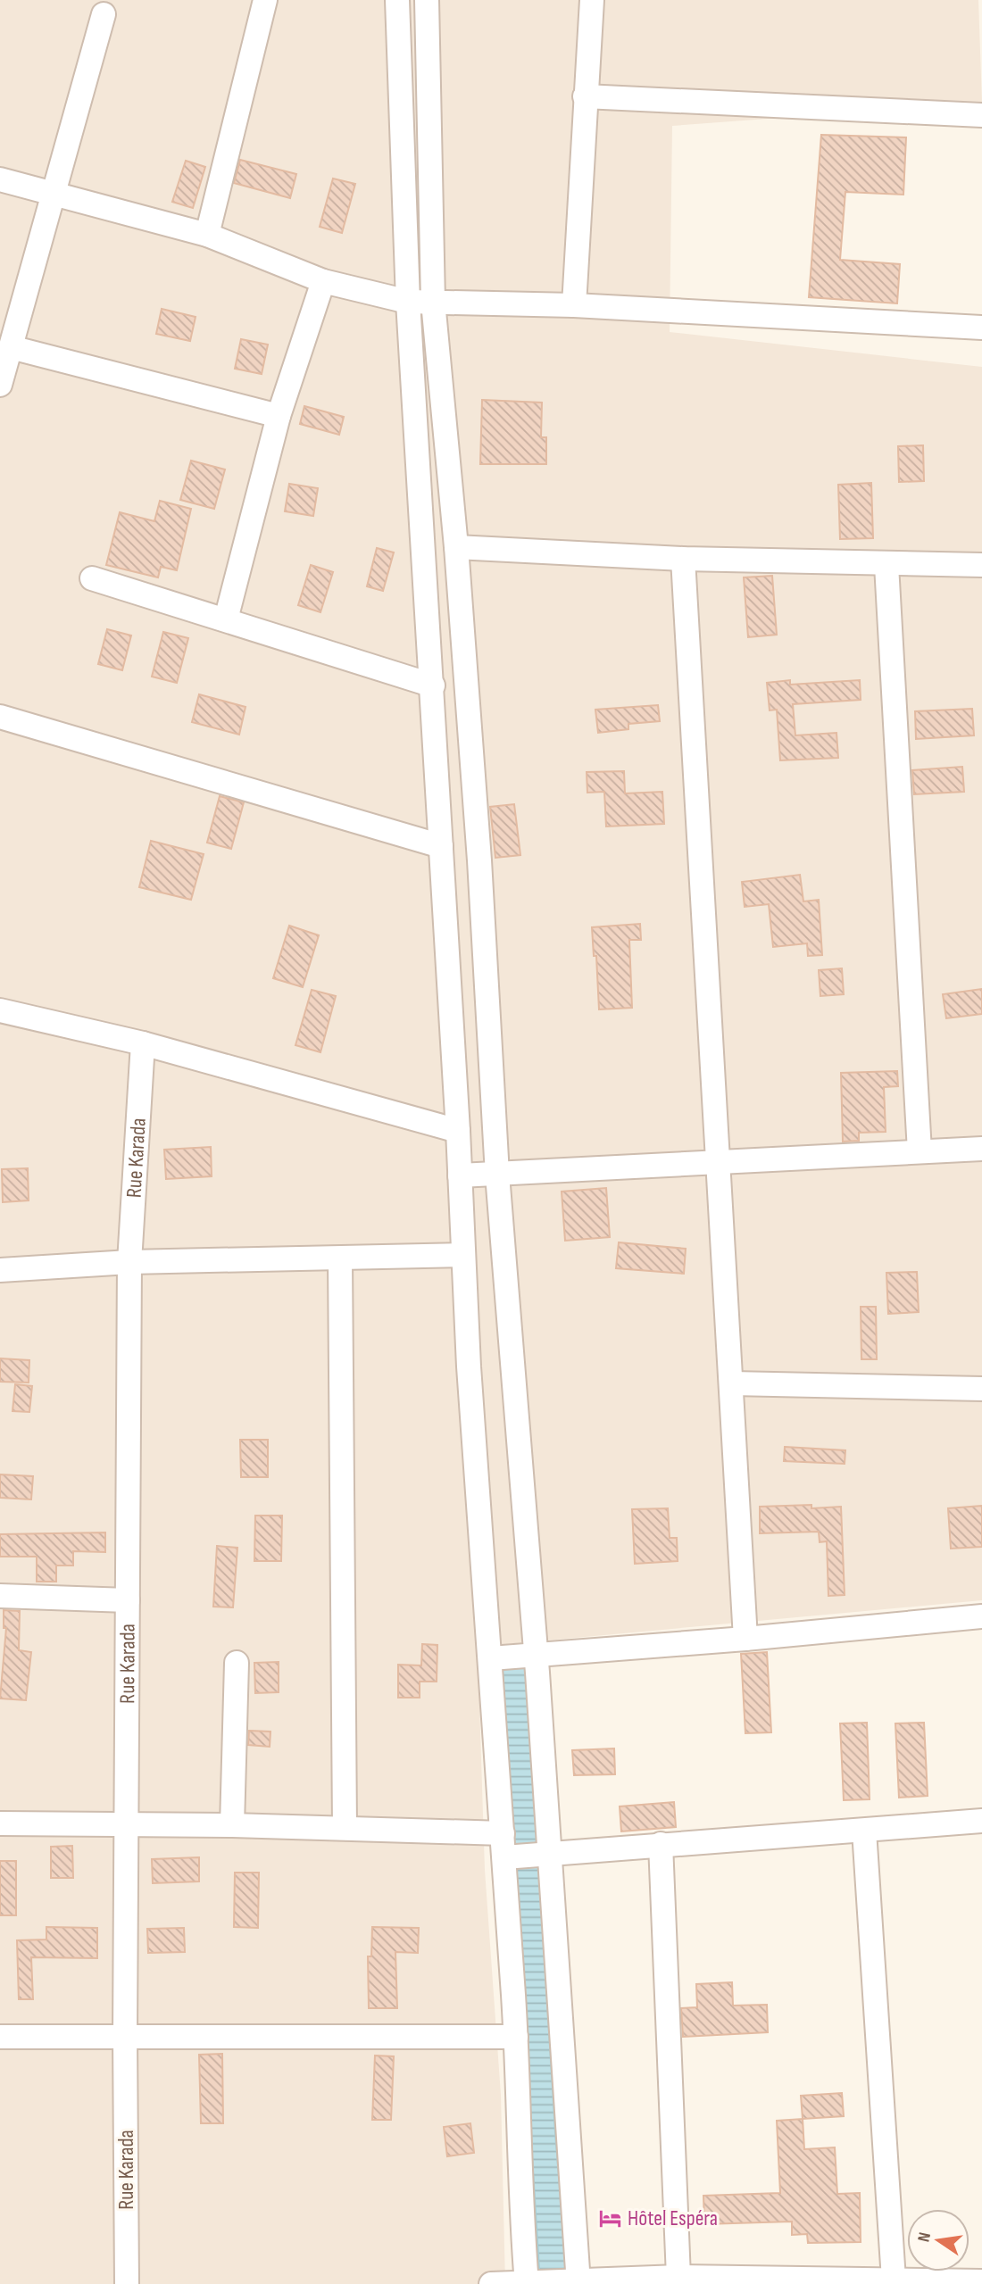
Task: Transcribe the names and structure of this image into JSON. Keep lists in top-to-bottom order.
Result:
{
  "streets": {
    "street": ["Rue Karada"]
  },
  "places": {
    "hotel": ["Hôtel Espéra"]
  },
  "north": "left"
}
